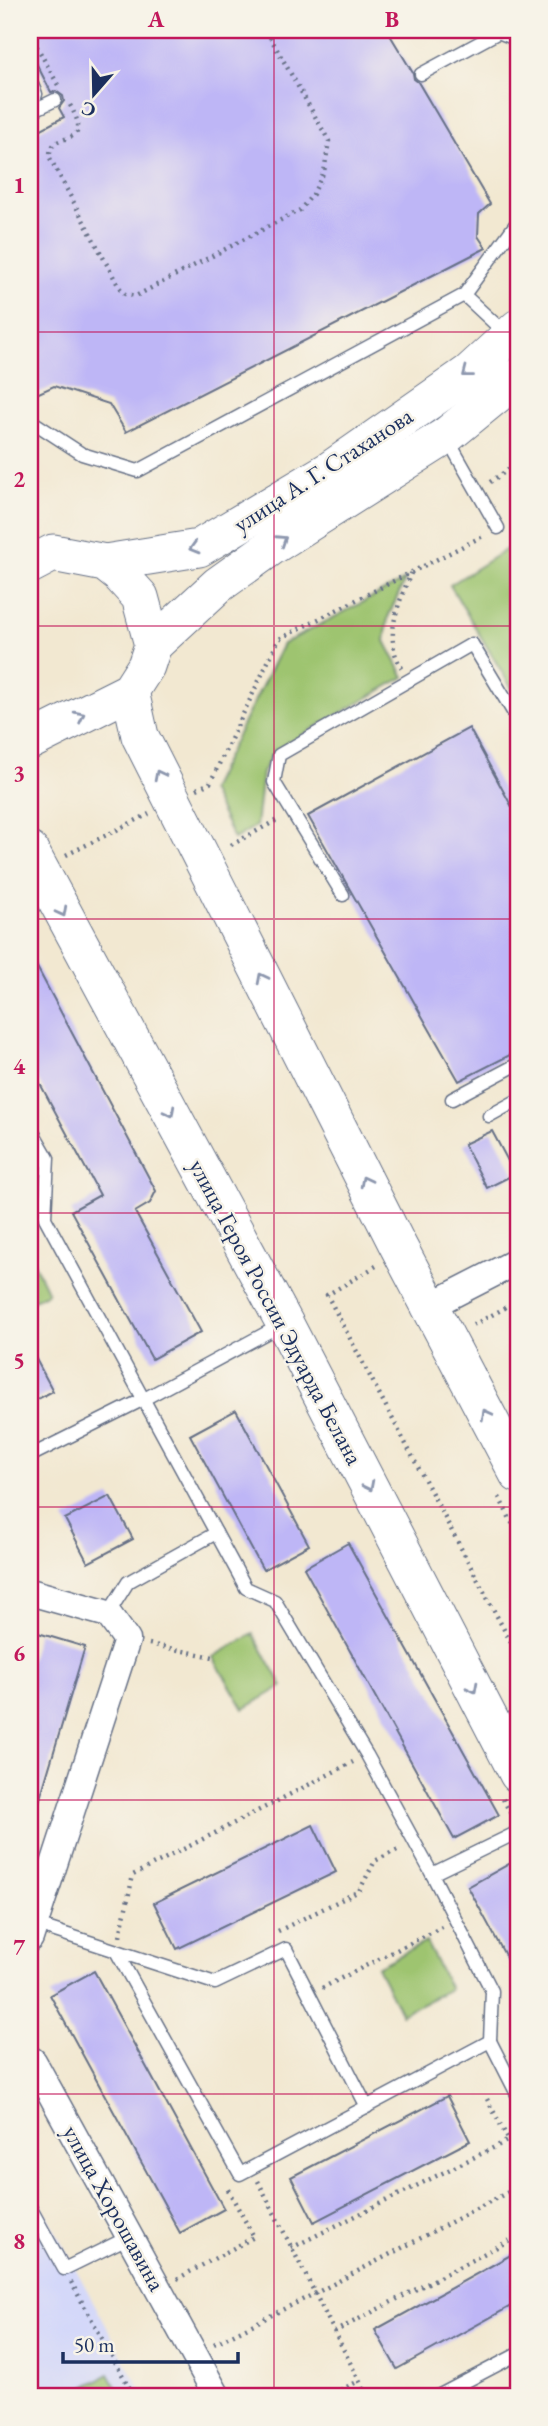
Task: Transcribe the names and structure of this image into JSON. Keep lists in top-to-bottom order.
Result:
{
  "streets": {
    "street": ["улица А. Г. Стаханова", "улица Героя России Эдуарда Белана", "улица Хорошавина"]
  },
  "scale_bar": "50 m",
  "north": "bottom",
  "grid": {
    "columns": ["A", "B"],
    "rows": [
      "1",
      "2",
      "3",
      "4",
      "5",
      "6",
      "7",
      "8"
    ]
  }
}
